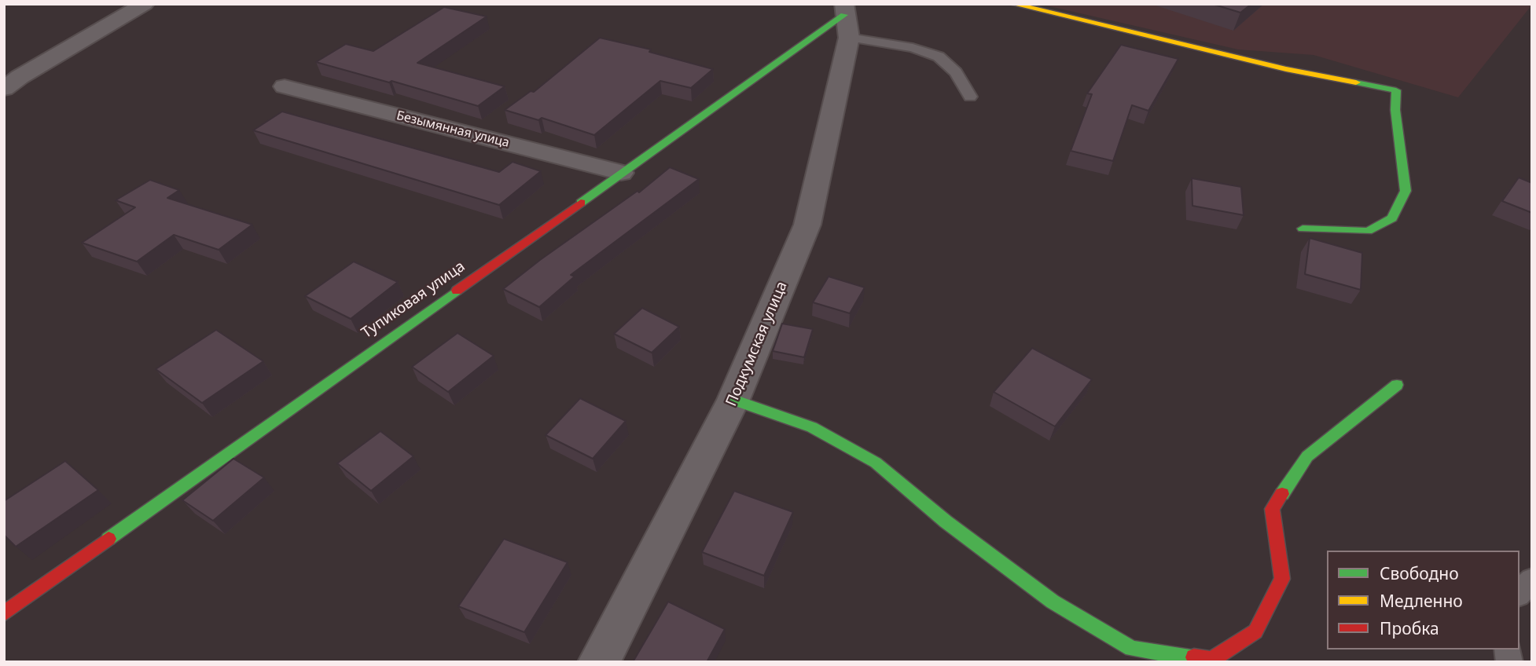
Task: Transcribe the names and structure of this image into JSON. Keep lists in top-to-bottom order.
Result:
{
  "streets": {
    "street": ["Безымянная улица", "Тупиковая улица", "Подкумская улица"]
  },
  "crossings": [
    ["Безымянная улица", "Тупиковая улица"],
    ["Тупиковая улица", "Подкумская улица"]
  ],
  "legend": ["Свободно", "Медленно", "Пробка"]
}
